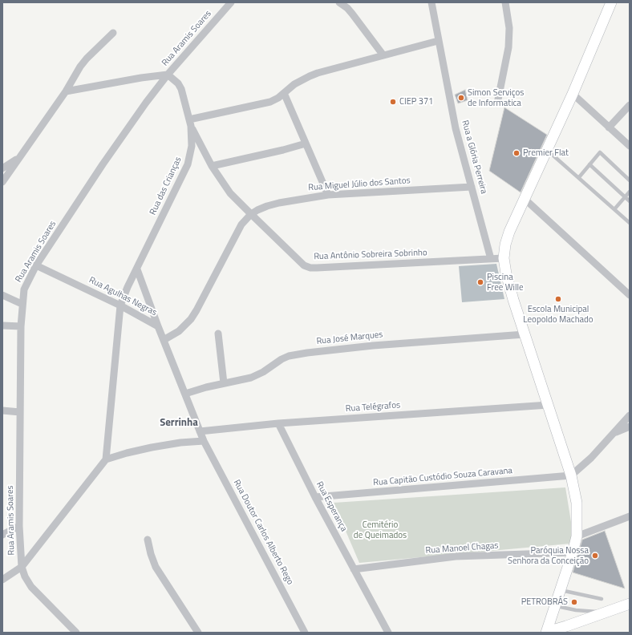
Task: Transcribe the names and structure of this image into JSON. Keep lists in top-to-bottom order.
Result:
{
  "streets": {
    "street": [
      "Rua Aramis Soares",
      "Rua a Glória Perreira",
      "Rua Miguel Júlio dos Santos",
      "Rua das Crianças",
      "Rua Antônio Sobreira Sobrinho",
      "Rua Agulhas Negras",
      "Rua José Marques",
      "Rua Telégrafos",
      "Rua Capitão Custódio Souza Caravana",
      "Rua Esperança",
      "Rua Doutor Carlos Alberto Rego",
      "Rua Manoel Chagas"
    ]
  },
  "crossings": [
    ["Rua Aramis Soares", "Rua das Crianças"],
    ["Rua Aramis Soares", "Rua Agulhas Negras"],
    ["Rua a Glória Perreira", "Rua Miguel Júlio dos Santos"],
    ["Rua a Glória Perreira", "Rua Antônio Sobreira Sobrinho"],
    ["Rua Miguel Júlio dos Santos", "Rua Antônio Sobreira Sobrinho"],
    ["Rua das Crianças", "Rua Antônio Sobreira Sobrinho"],
    ["Rua das Crianças", "Rua Agulhas Negras"],
    ["Rua Agulhas Negras", "Rua José Marques"],
    ["Rua Agulhas Negras", "Rua Telégrafos"],
    ["Rua Agulhas Negras", "Rua Doutor Carlos Alberto Rego"],
    ["Rua Telégrafos", "Rua Esperança"],
    ["Rua Capitão Custódio Souza Caravana", "Rua Esperança"],
    ["Rua Esperança", "Rua Manoel Chagas"]
  ],
  "districts": ["Serrinha"],
  "parks": ["Cemitério de Queimados"],
  "places": [
    "Simon Serviços de Informatica",
    "CIEP 371",
    "Premier Flat",
    "Piscina Free Wille",
    "Escola Municipal Leopoldo Machado",
    "Paróquia Nossa Senhora da Conceição",
    "PETROBRÁS"
  ]
}
